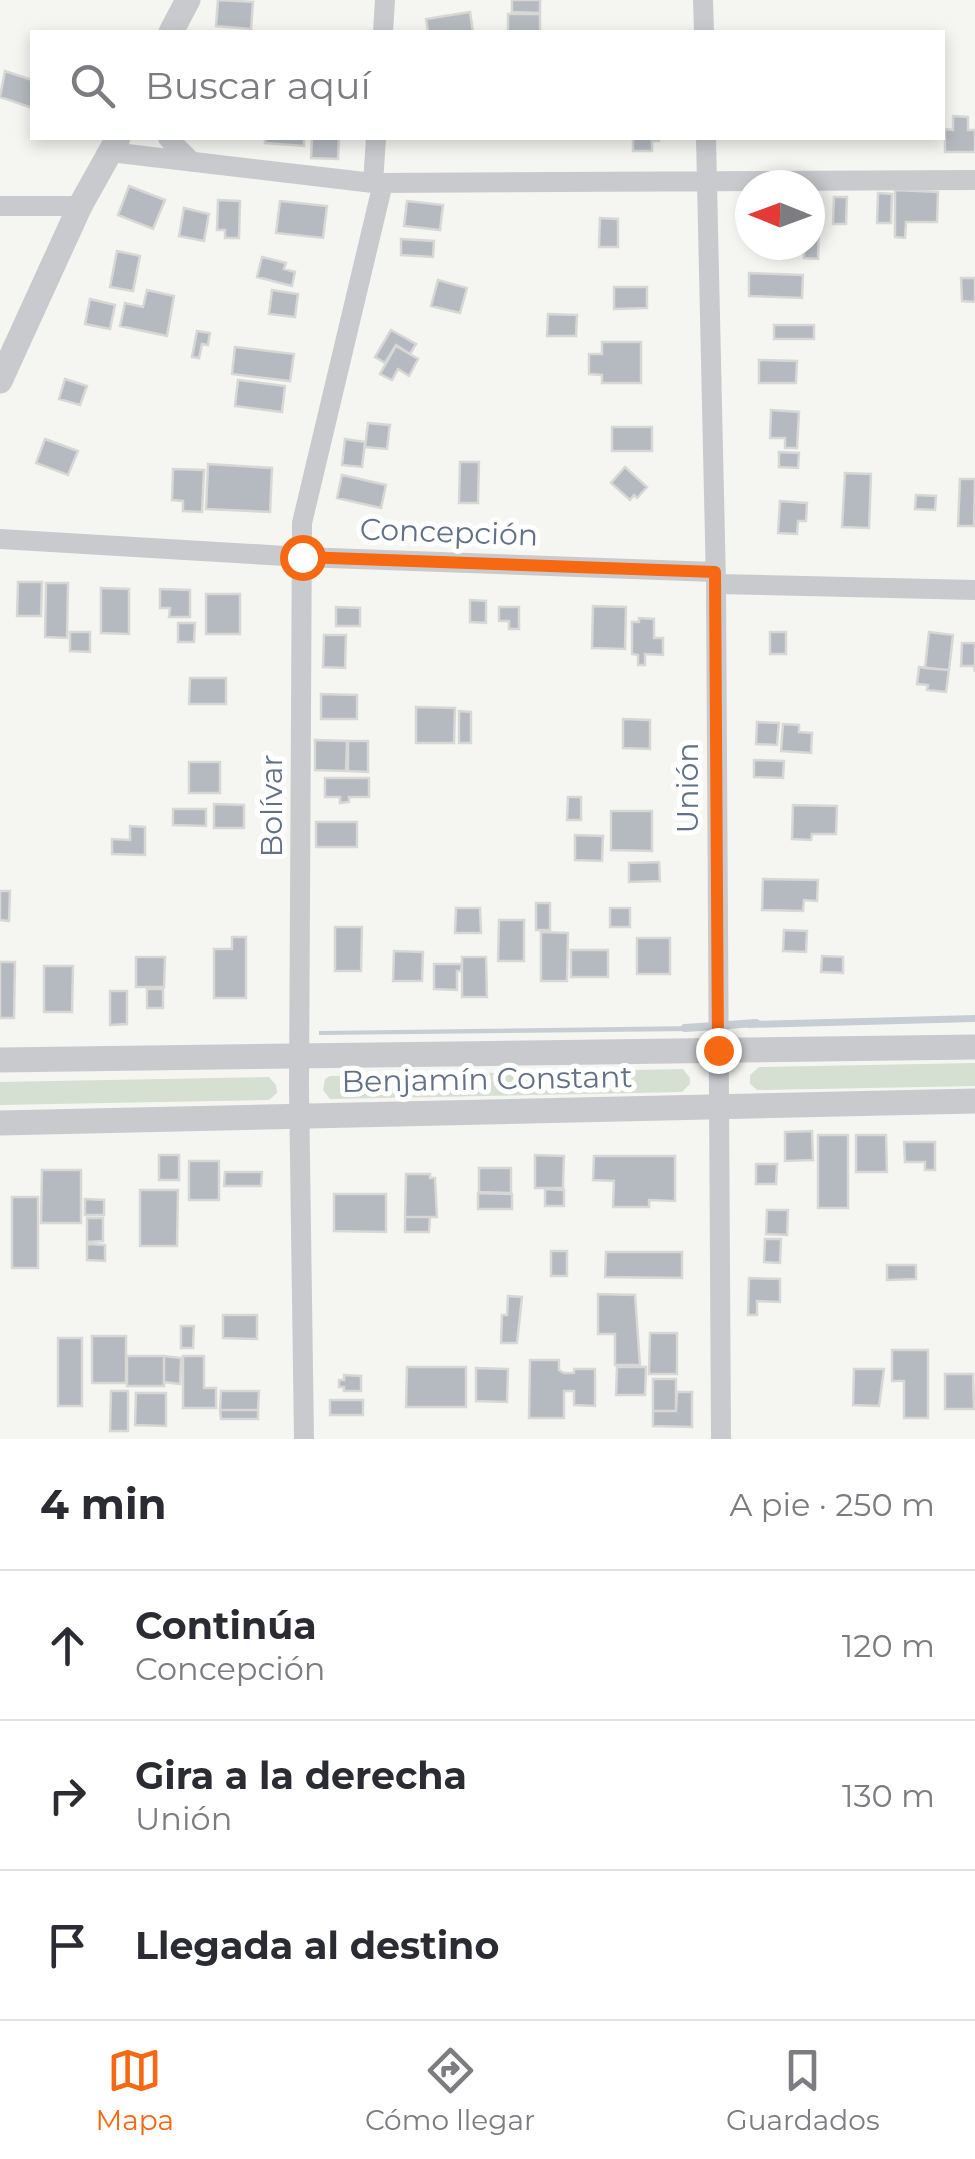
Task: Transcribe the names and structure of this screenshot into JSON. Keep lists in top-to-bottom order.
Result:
{
  "streets": {
    "street": [
      "Concepción",
      "Unión",
      "Bolívar",
      "Benjamín Constant"
    ]
  },
  "crossings": [
    ["Concepción", "Unión"],
    ["Concepción", "Bolívar"],
    ["Unión", "Benjamín Constant"],
    ["Bolívar", "Benjamín Constant"]
  ],
  "north": "left",
  "page": {
    "search": "Buscar aquí",
    "heading": ["4 min", "A pie · 250 m"],
    "list": [
      ["Continúa", "Concepción", "120 m"],
      ["Gira a la derecha", "Unión", "130 m"],
      "Llegada al destino"
    ],
    "nav": ["Mapa", "Cómo llegar", "Guardados"]
  }
}
